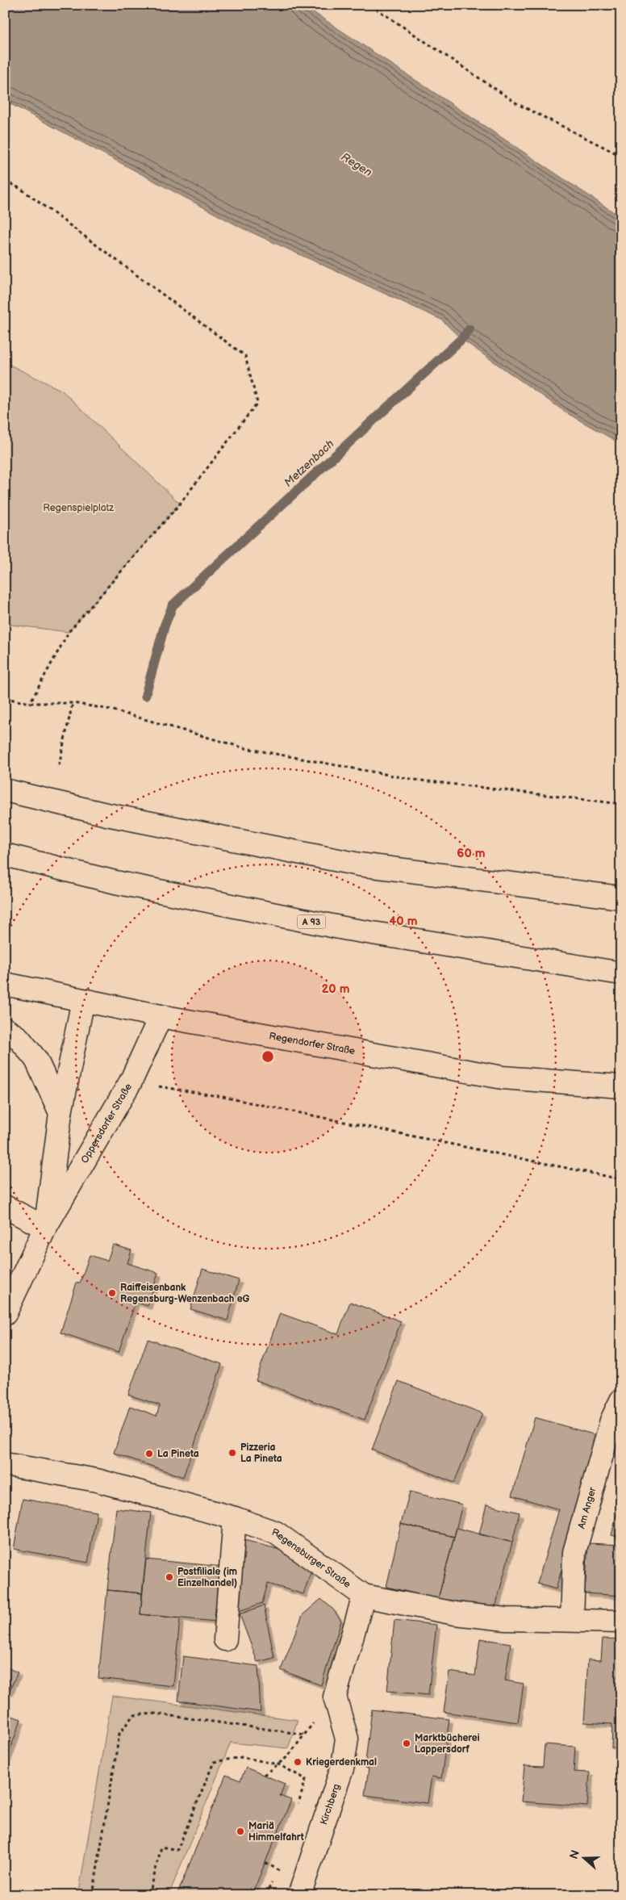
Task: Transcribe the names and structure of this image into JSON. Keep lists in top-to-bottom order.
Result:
{
  "streets": {
    "main road": [
      "A 93",
      "Regendorfer Straße",
      "Oppersdorfer Straße",
      "Am Anger",
      "Regensburger Straße",
      "Kirchberg"
    ]
  },
  "crossings": [
    ["Regendorfer Straße", "Oppersdorfer Straße"],
    ["Am Anger", "Regensburger Straße"],
    ["Regensburger Straße", "Kirchberg"]
  ],
  "water": ["Regen", "Metzenbach"],
  "parks": ["Regenspielplatz"],
  "places": [
    "Raiffeisenbank Regensburg-Wenzenbach eG",
    "Pizzeria La Pineta",
    "La Pineta",
    "Postfiliale (im Einzelhandel)",
    "Marktbücherei Lappersdorf",
    "Kriegerdenkmal",
    "Mariä Himmelfahrt"
  ],
  "north": "left",
  "rings": ["60 m", "40 m", "20 m"]
}
